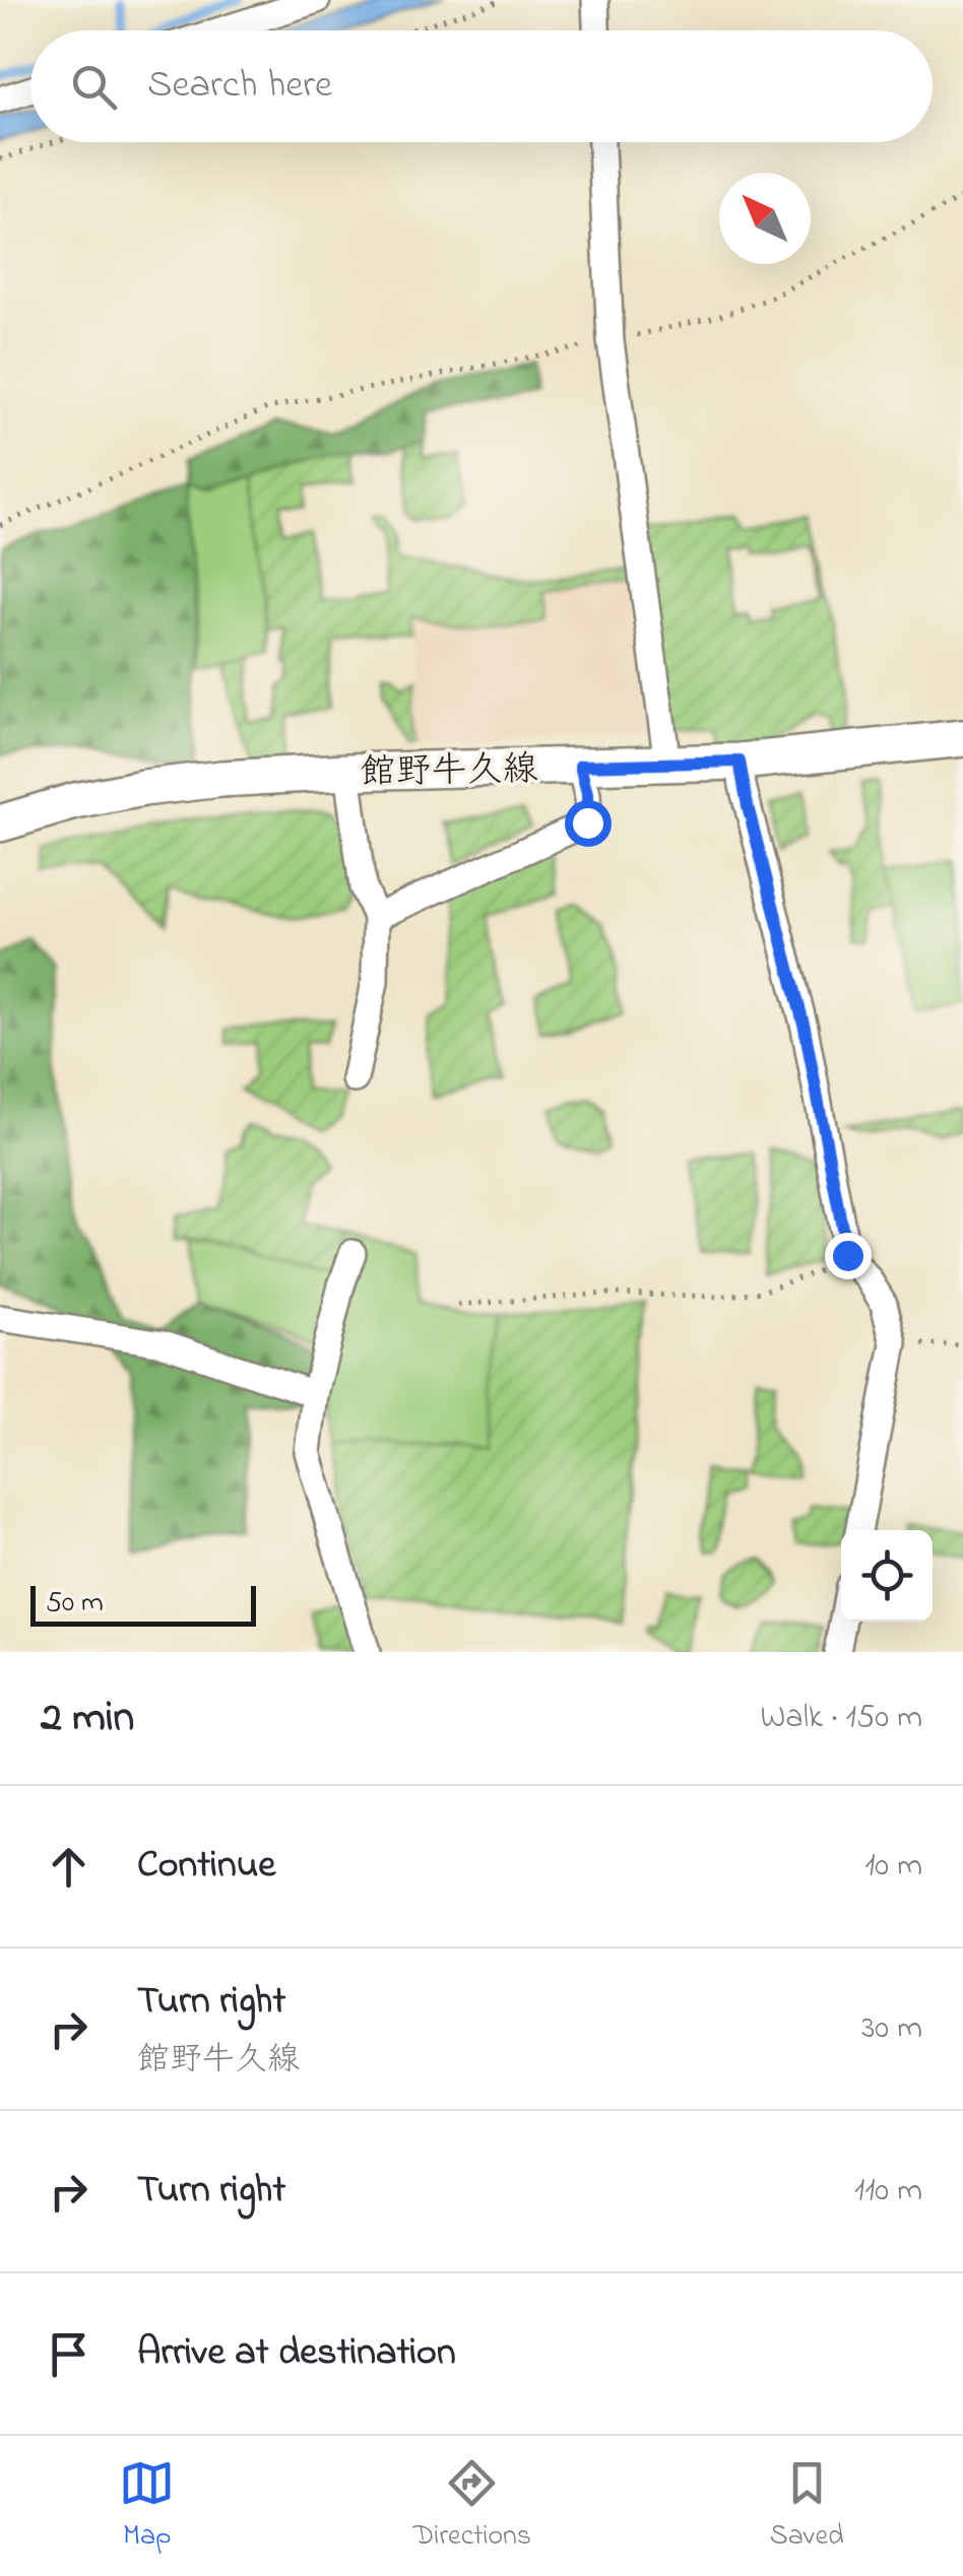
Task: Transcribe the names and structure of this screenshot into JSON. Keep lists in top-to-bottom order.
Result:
{
  "streets": {
    "main road": ["館野牛久線"]
  },
  "scale_bar": "50 m",
  "north": "top left",
  "page": {
    "search": "Search here",
    "scale": "50 m",
    "heading": ["2 min", "Walk · 150 m"],
    "list": [
      ["Continue", "10 m"],
      ["Turn right", "館野牛久線", "30 m"],
      ["Turn right", "110 m"],
      "Arrive at destination"
    ],
    "nav": ["Map", "Directions", "Saved"]
  }
}
